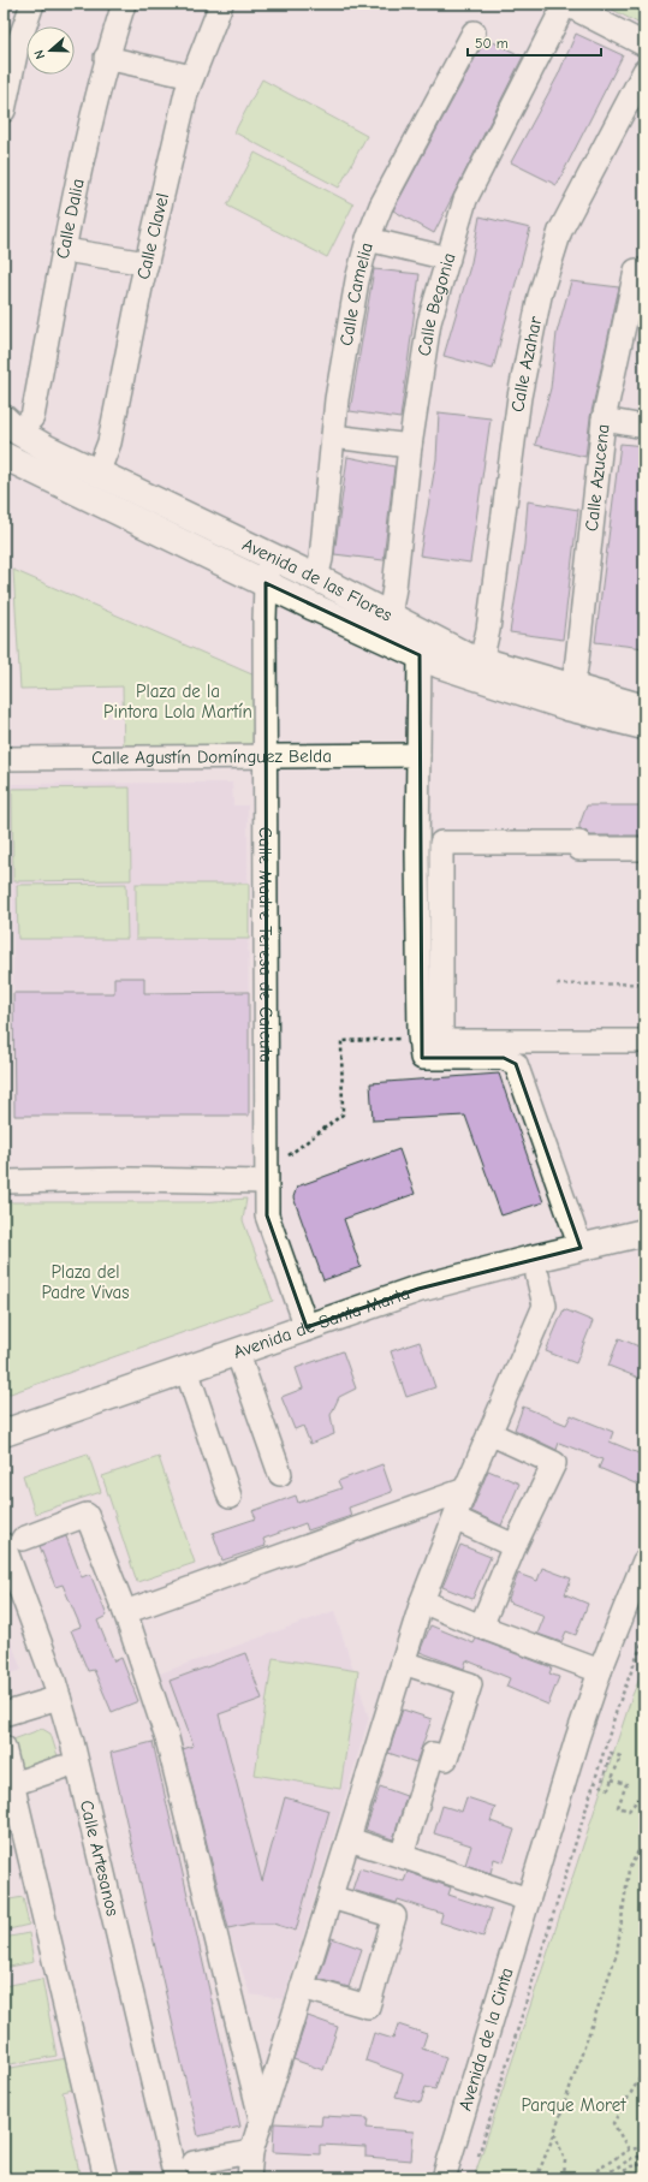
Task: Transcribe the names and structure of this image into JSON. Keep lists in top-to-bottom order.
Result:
{
  "streets": {
    "main road": ["Avenida de las Flores", "Avenida de Santa Marta"],
    "street": [
      "Calle Dalia",
      "Calle Clavel",
      "Calle Camelia",
      "Calle Begonia",
      "Calle Azahar",
      "Calle Azucena",
      "Calle Agustín Domínguez Belda",
      "Calle Madre Teresa de Calcuta",
      "Calle Artesanos",
      "Avenida de la Cinta"
    ]
  },
  "crossings": [
    ["Calle Dalia", "Avenida de las Flores"],
    ["Calle Clavel", "Avenida de las Flores"],
    ["Calle Camelia", "Avenida de las Flores"],
    ["Calle Begonia", "Avenida de las Flores"],
    ["Calle Azahar", "Avenida de las Flores"],
    ["Calle Azucena", "Avenida de las Flores"],
    ["Avenida de las Flores", "Calle Madre Teresa de Calcuta"],
    ["Calle Agustín Domínguez Belda", "Calle Madre Teresa de Calcuta"],
    ["Calle Madre Teresa de Calcuta", "Avenida de Santa Marta"]
  ],
  "parks": ["Plaza de la Pintora Lola Martín", "Plaza del Padre Vivas", "Parque Moret"],
  "scale_bar": "50 m",
  "north": "left"
}
